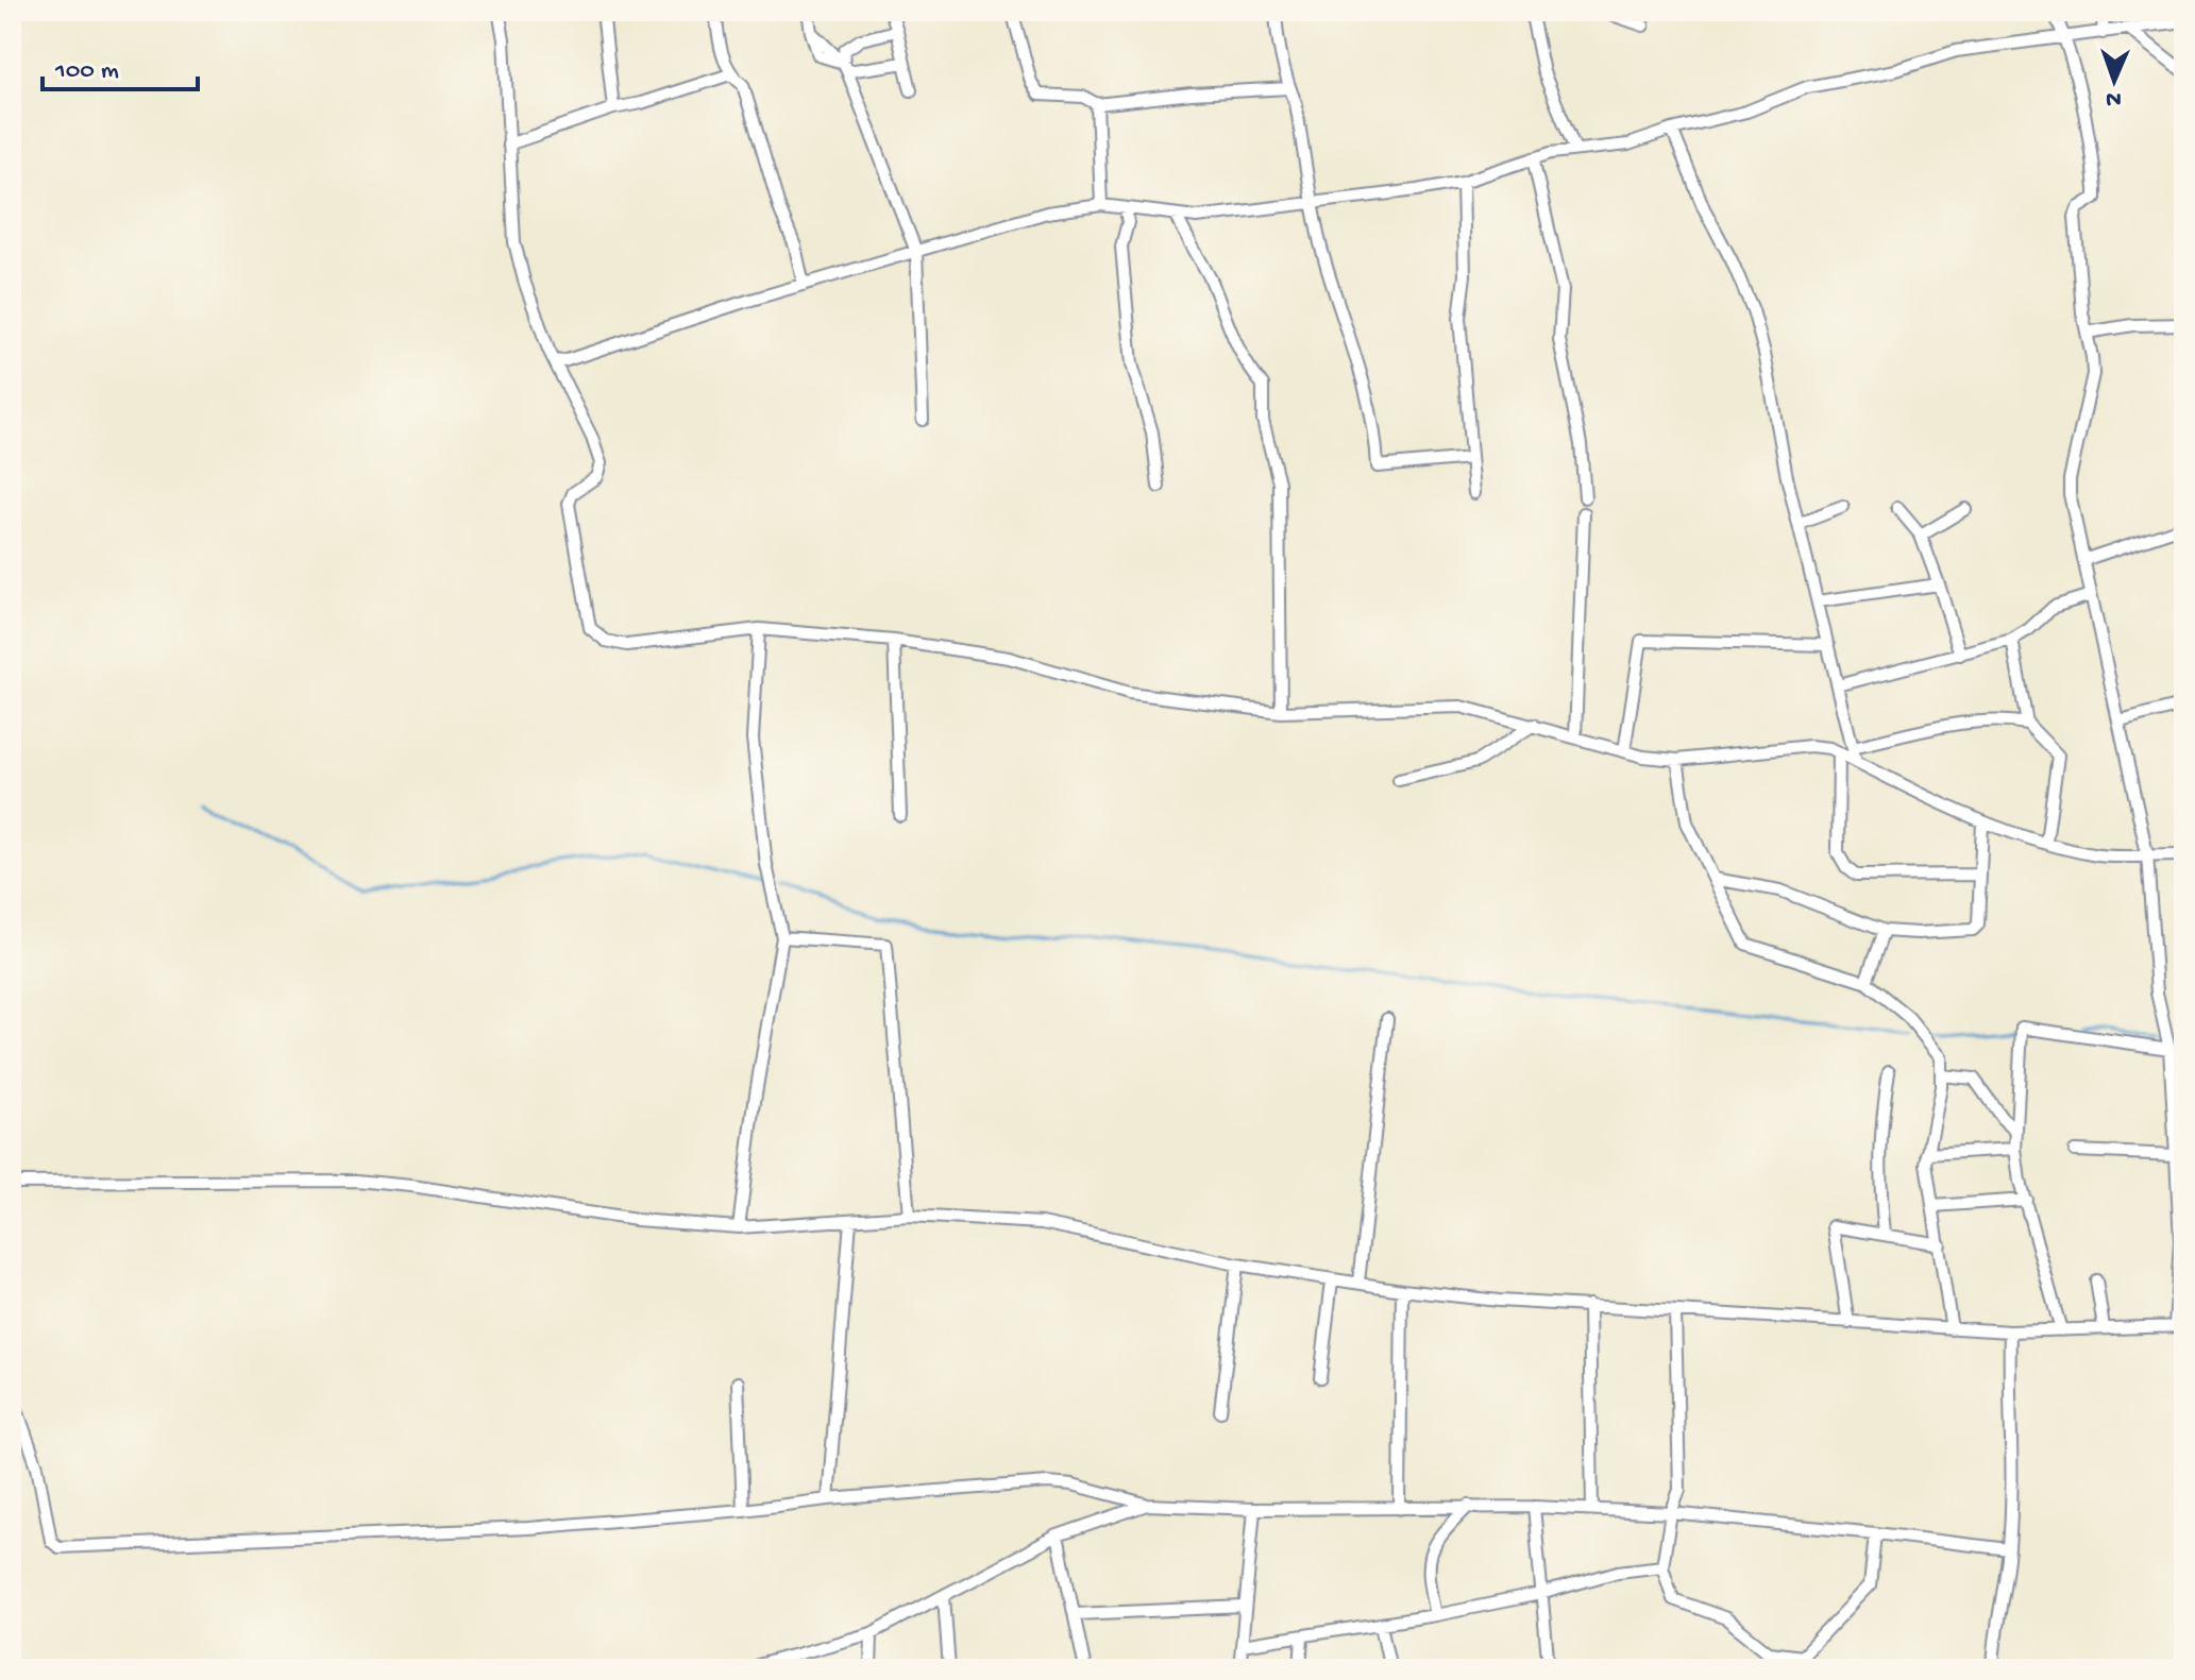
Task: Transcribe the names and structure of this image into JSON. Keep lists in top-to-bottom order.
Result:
{
  "scale_bar": "100 m",
  "north": "bottom"
}
